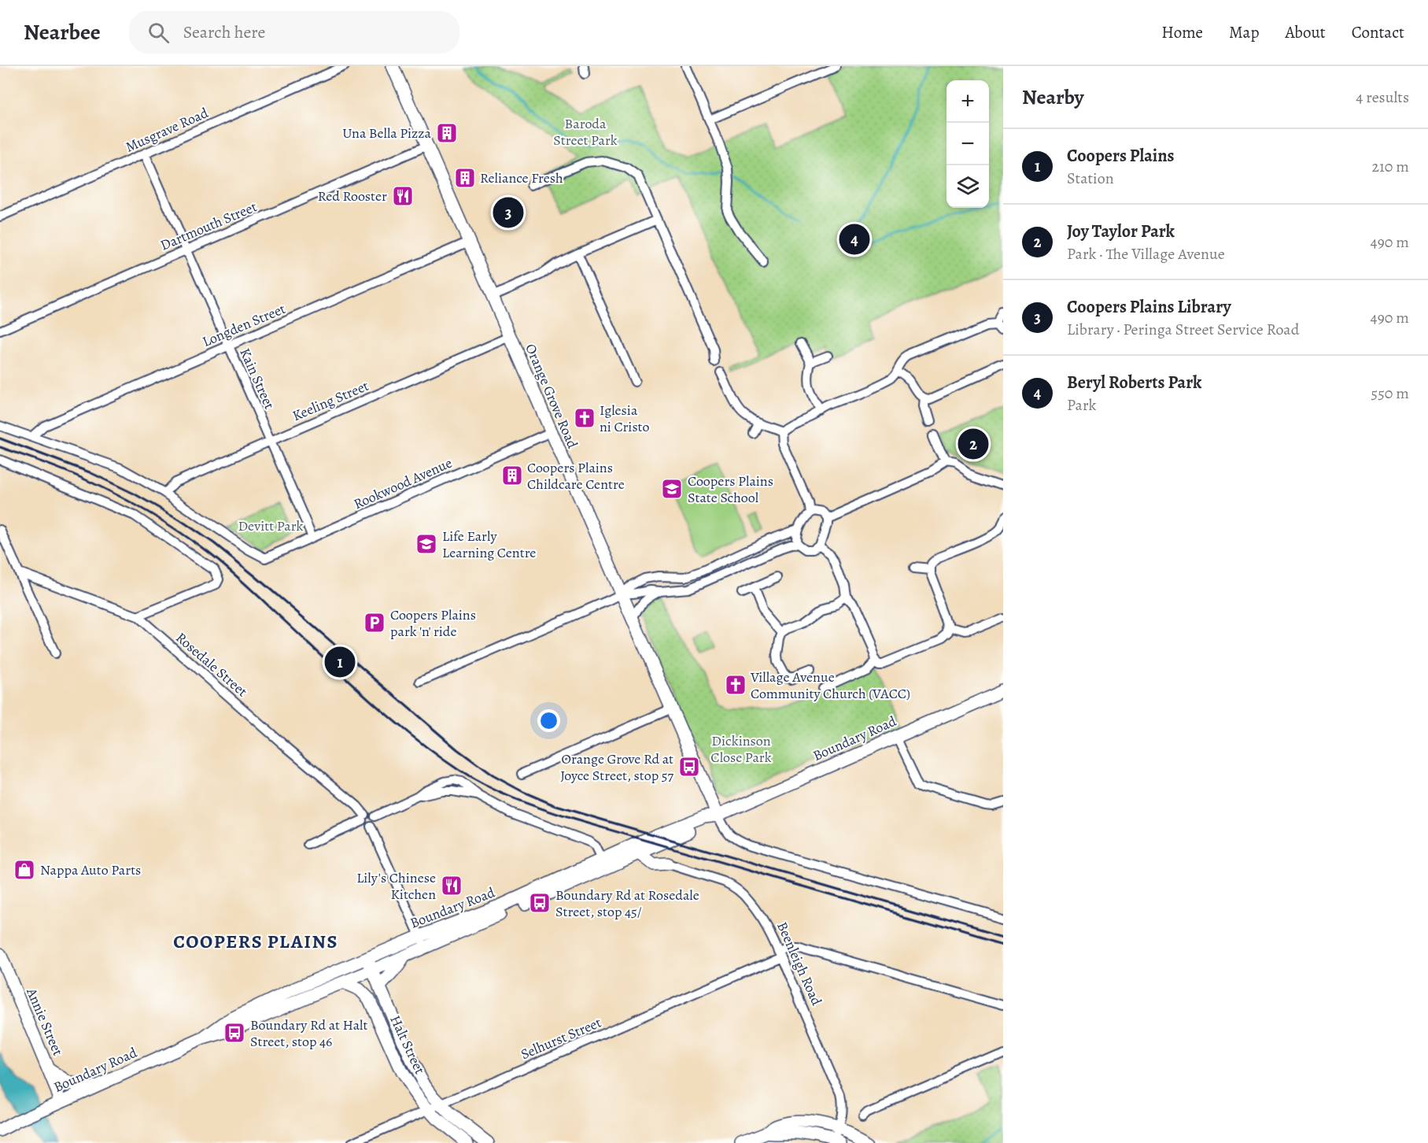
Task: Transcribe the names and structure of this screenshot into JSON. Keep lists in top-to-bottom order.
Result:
{
  "streets": {
    "main road": [
      "Orange Grove Road",
      "Boundary Road",
      "Annie Street",
      "Halt Street"
    ],
    "street": [
      "Musgrave Road",
      "Dartmouth Street",
      "Longden Street",
      "Kain Street",
      "Keeling Street",
      "Rookwood Avenue",
      "Rosedale Street",
      "Beenleigh Road",
      "Selhurst Street"
    ]
  },
  "crossings": [
    ["Musgrave Road", "Kain Street"],
    ["Dartmouth Street", "Kain Street"],
    ["Dartmouth Street", "Orange Grove Road"],
    ["Longden Street", "Kain Street"],
    ["Longden Street", "Orange Grove Road"],
    ["Kain Street", "Keeling Street"],
    ["Kain Street", "Rookwood Avenue"],
    ["Orange Grove Road", "Keeling Street"],
    ["Orange Grove Road", "Rookwood Avenue"],
    ["Orange Grove Road", "Boundary Road"],
    ["Keeling Street", "Rookwood Avenue"],
    ["Boundary Road", "Annie Street"],
    ["Boundary Road", "Halt Street"],
    ["Beenleigh Road", "Selhurst Street"],
    ["Selhurst Street", "Halt Street"]
  ],
  "districts": ["COOPERS PLAINS"],
  "parks": ["Baroda Street Park", "Devitt Park", "Dickinson Close Park"],
  "places": {
    "building": ["Una Bella Pizza", "Reliance Fresh", "Coopers Plains Childcare Centre"],
    "restaurant": ["Red Rooster", "Lily's Chinese Kitchen"],
    "church": ["Iglesia ni Cristo", "Village Avenue Community Church (VACC)"],
    "school or university": ["Coopers Plains State School", "Life Early Learning Centre"],
    "parking": ["Coopers Plains park 'n' ride"],
    "bus stop": ["Orange Grove Rd at Joyce Street, stop 57", "Boundary Rd at Rosedale Street, stop 45/", "Boundary Rd at Halt Street, stop 46"],
    "shop": ["Nappa Auto Parts"]
  },
  "page": {
    "header": "Nearbee",
    "search": "Search here",
    "nav": [
      "Home",
      "Map",
      "About",
      "Contact"
    ],
    "heading": ["Nearby", "4 results"],
    "map_buttons": ["+", "−"],
    "list": [
      {
        "mark": "1",
        "name": "Coopers Plains",
        "note": "Station",
        "value": "210 m"
      },
      {
        "mark": "2",
        "name": "Joy Taylor Park",
        "note": "Park · The Village Avenue",
        "value": "490 m"
      },
      {
        "mark": "3",
        "name": "Coopers Plains Library",
        "note": "Library · Peringa Street Service Road",
        "value": "490 m"
      },
      {
        "mark": "4",
        "name": "Beryl Roberts Park",
        "note": "Park",
        "value": "550 m"
      }
    ],
    "pins": [
      "3",
      "4",
      "2",
      "1"
    ]
  }
}
